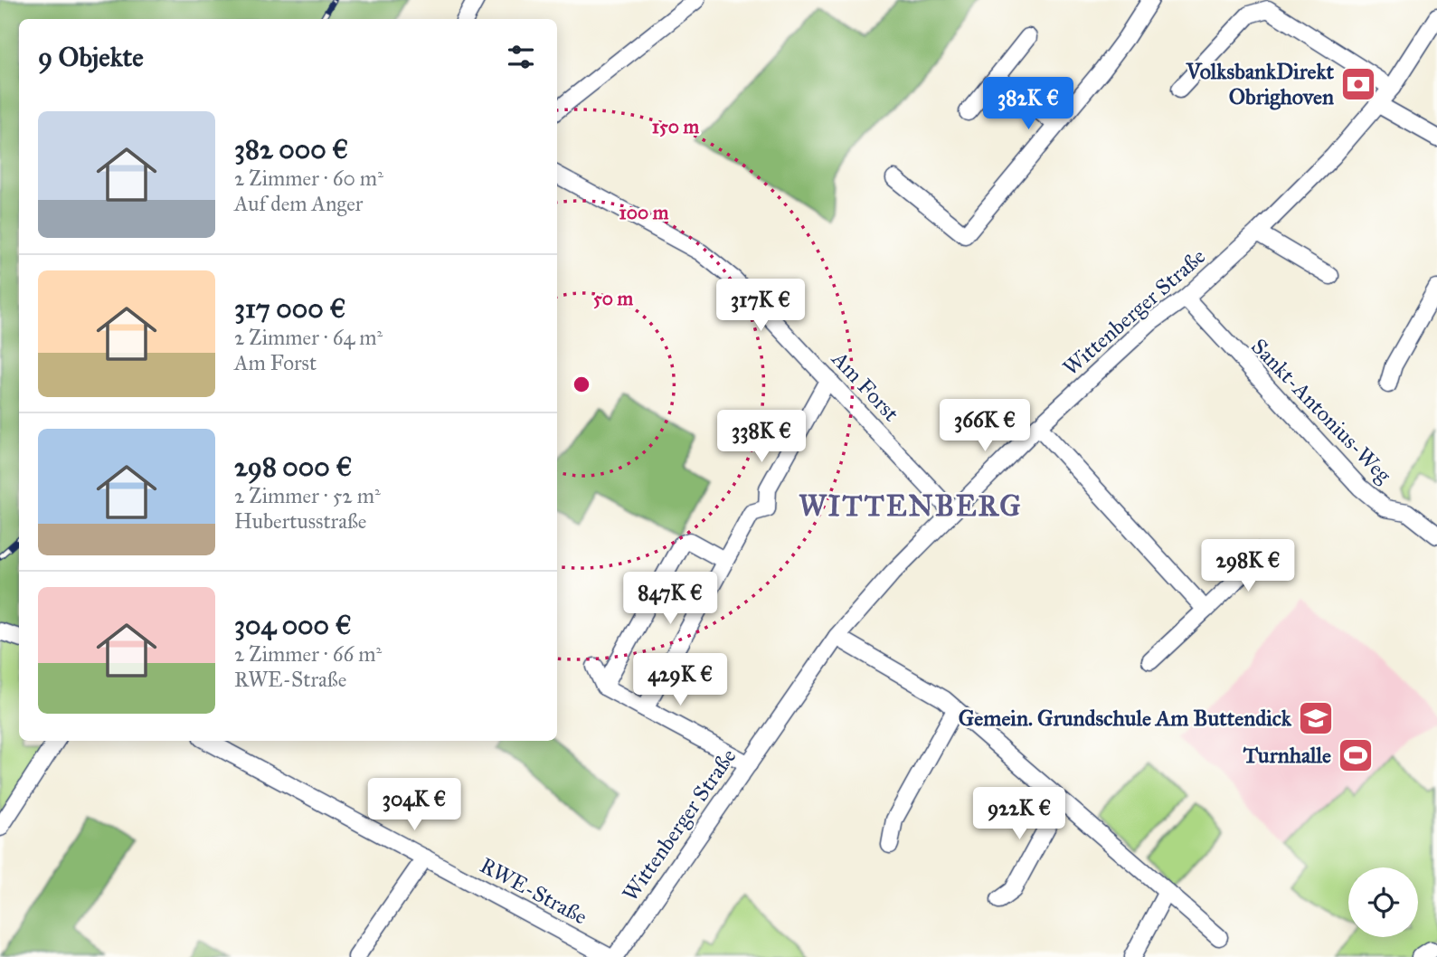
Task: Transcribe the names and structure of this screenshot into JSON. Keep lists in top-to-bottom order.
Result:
{
  "streets": {
    "street": [
      "Wittenberger Straße",
      "Am Forst",
      "Sankt-Antonius-Weg",
      "RWE-Straße"
    ]
  },
  "crossings": [
    ["Wittenberger Straße", "Am Forst"],
    ["Wittenberger Straße", "Sankt-Antonius-Weg"]
  ],
  "districts": ["WITTENBERG"],
  "places": {
    "bank": ["VolksbankDirekt Obrighoven"],
    "school or university": ["Gemein. Grundschule Am Buttendick"],
    "sports": ["Turnhalle"]
  },
  "page": {
    "heading": "9 Objekte",
    "price": [
      "382K €",
      "317K €",
      "366K €",
      "338K €",
      "298K €",
      "847K €",
      "429K €",
      "304K €",
      "922K €"
    ],
    "list": [
      {
        "name": "382 000 €",
        "note": "2 Zimmer · 60 m² · Auf dem Anger"
      },
      {
        "name": "317 000 €",
        "note": "2 Zimmer · 64 m² · Am Forst"
      },
      {
        "name": "298 000 €",
        "note": "2 Zimmer · 52 m² · Hubertusstraße"
      },
      {
        "name": "304 000 €",
        "note": "2 Zimmer · 66 m² · RWE-Straße"
      }
    ]
  },
  "rings": ["150 m", "100 m", "50 m"]
}
